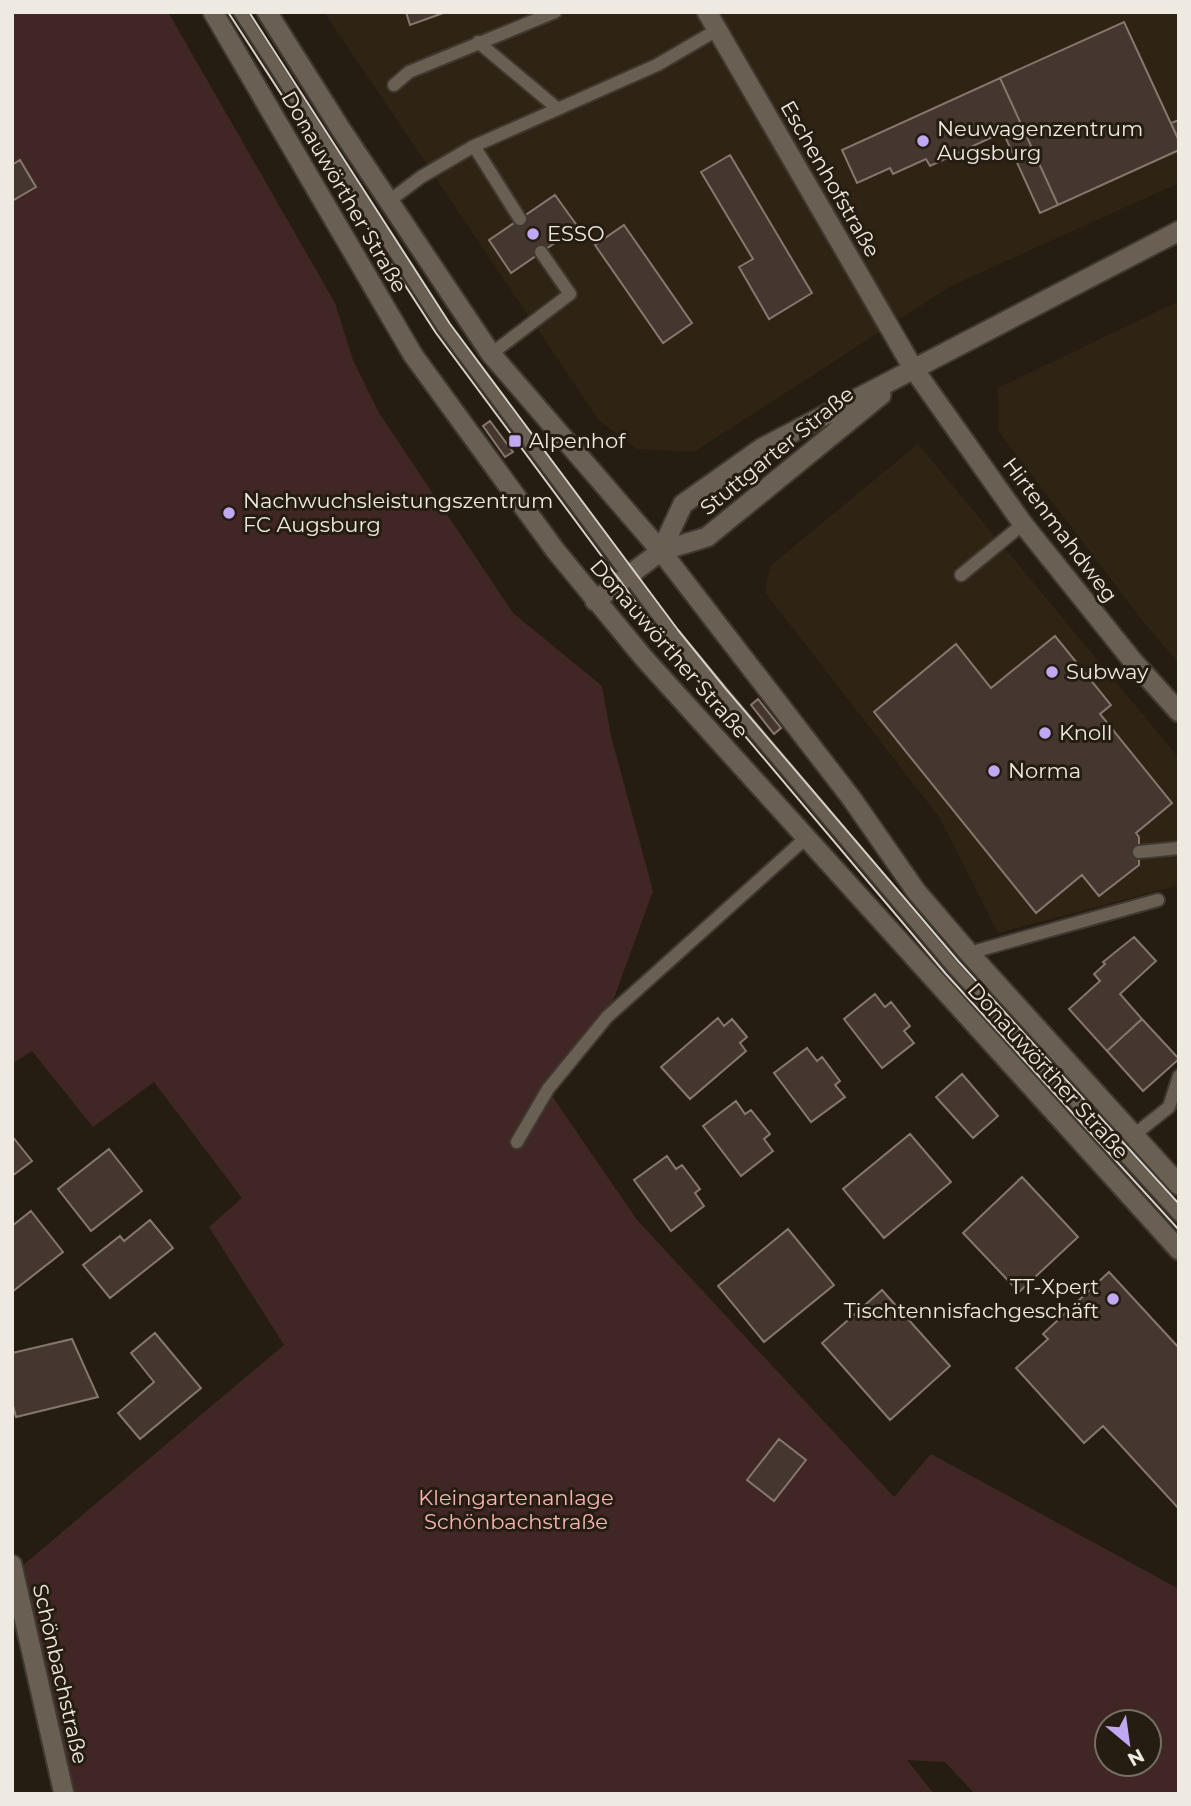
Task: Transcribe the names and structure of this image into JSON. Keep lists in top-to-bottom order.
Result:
{
  "streets": {
    "main road": [
      "Eschenhofstraße",
      "Donauwörther Straße",
      "Stuttgarter Straße",
      "Hirtenmahdweg",
      "Schönbachstraße"
    ]
  },
  "crossings": [
    ["Eschenhofstraße", "Stuttgarter Straße"],
    ["Eschenhofstraße", "Hirtenmahdweg"],
    ["Donauwörther Straße", "Stuttgarter Straße"],
    ["Stuttgarter Straße", "Hirtenmahdweg"]
  ],
  "parks": ["Kleingartenanlage Schönbachstraße"],
  "places": {
    "other": [
      "Neuwagenzentrum Augsburg",
      "ESSO",
      "Nachwuchsleistungszentrum FC Augsburg",
      "Subway",
      "Knoll",
      "Norma",
      "TT-Xpert Tischtennisfachgeschäft"
    ],
    "transit": ["Alpenhof"]
  },
  "north": "bottom right"
}
